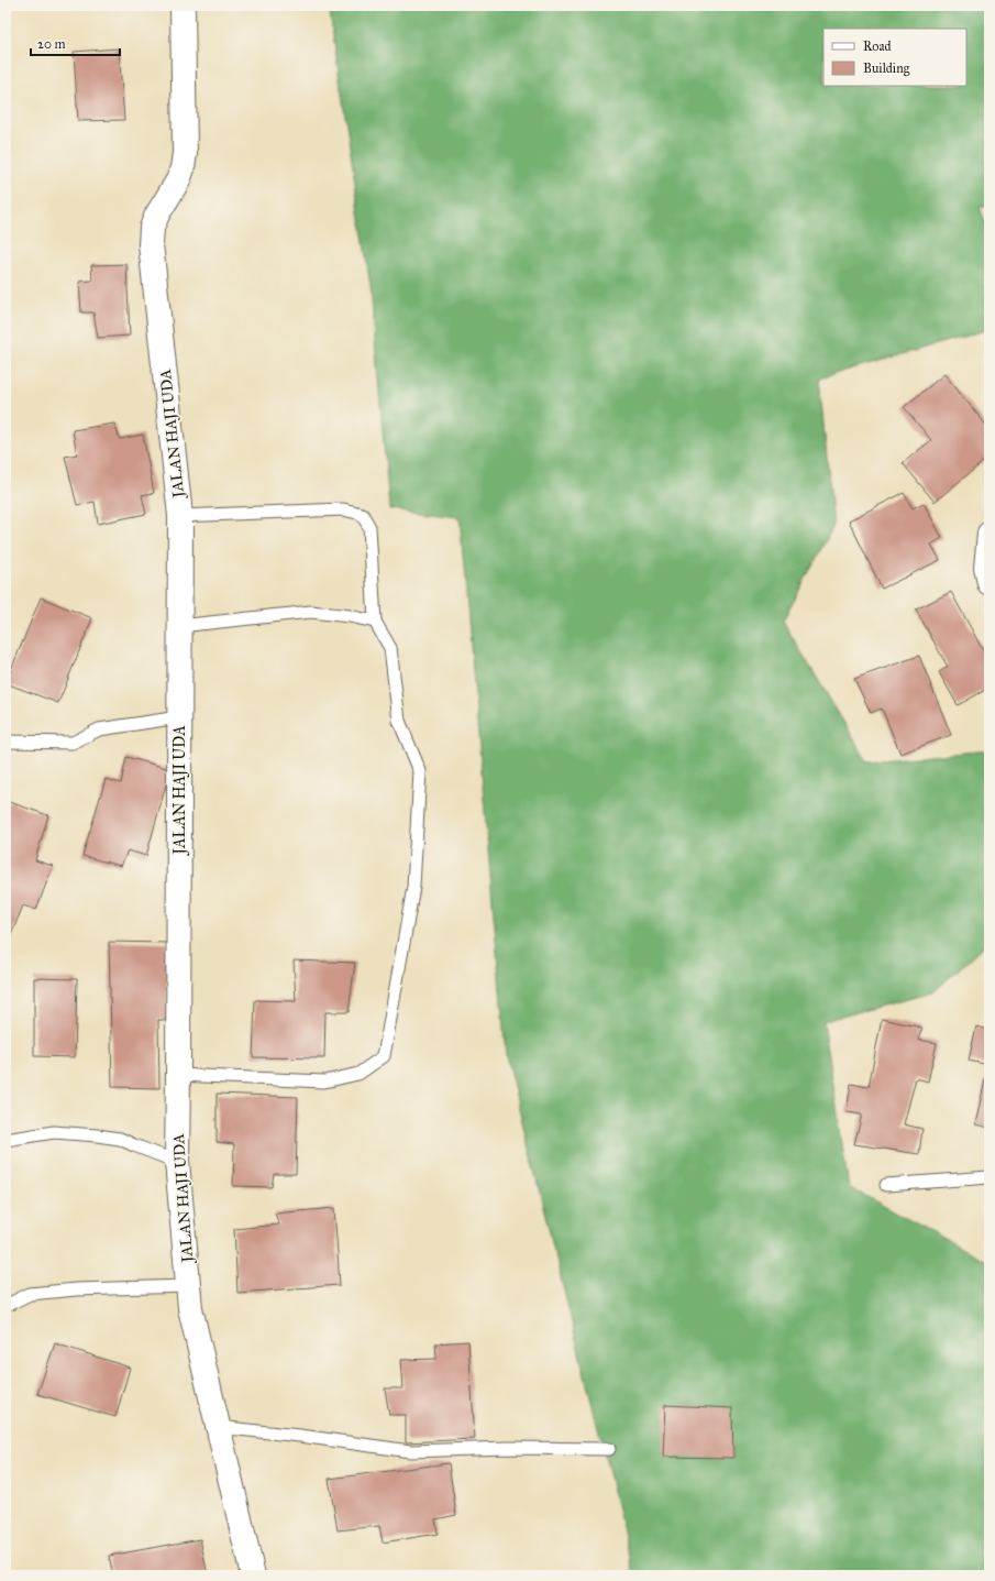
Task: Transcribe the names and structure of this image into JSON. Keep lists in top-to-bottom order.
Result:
{
  "streets": {
    "street": ["JALAN HAJI UDA"]
  },
  "legend": ["Road", "Building"],
  "scale_bar": "20 m"
}
